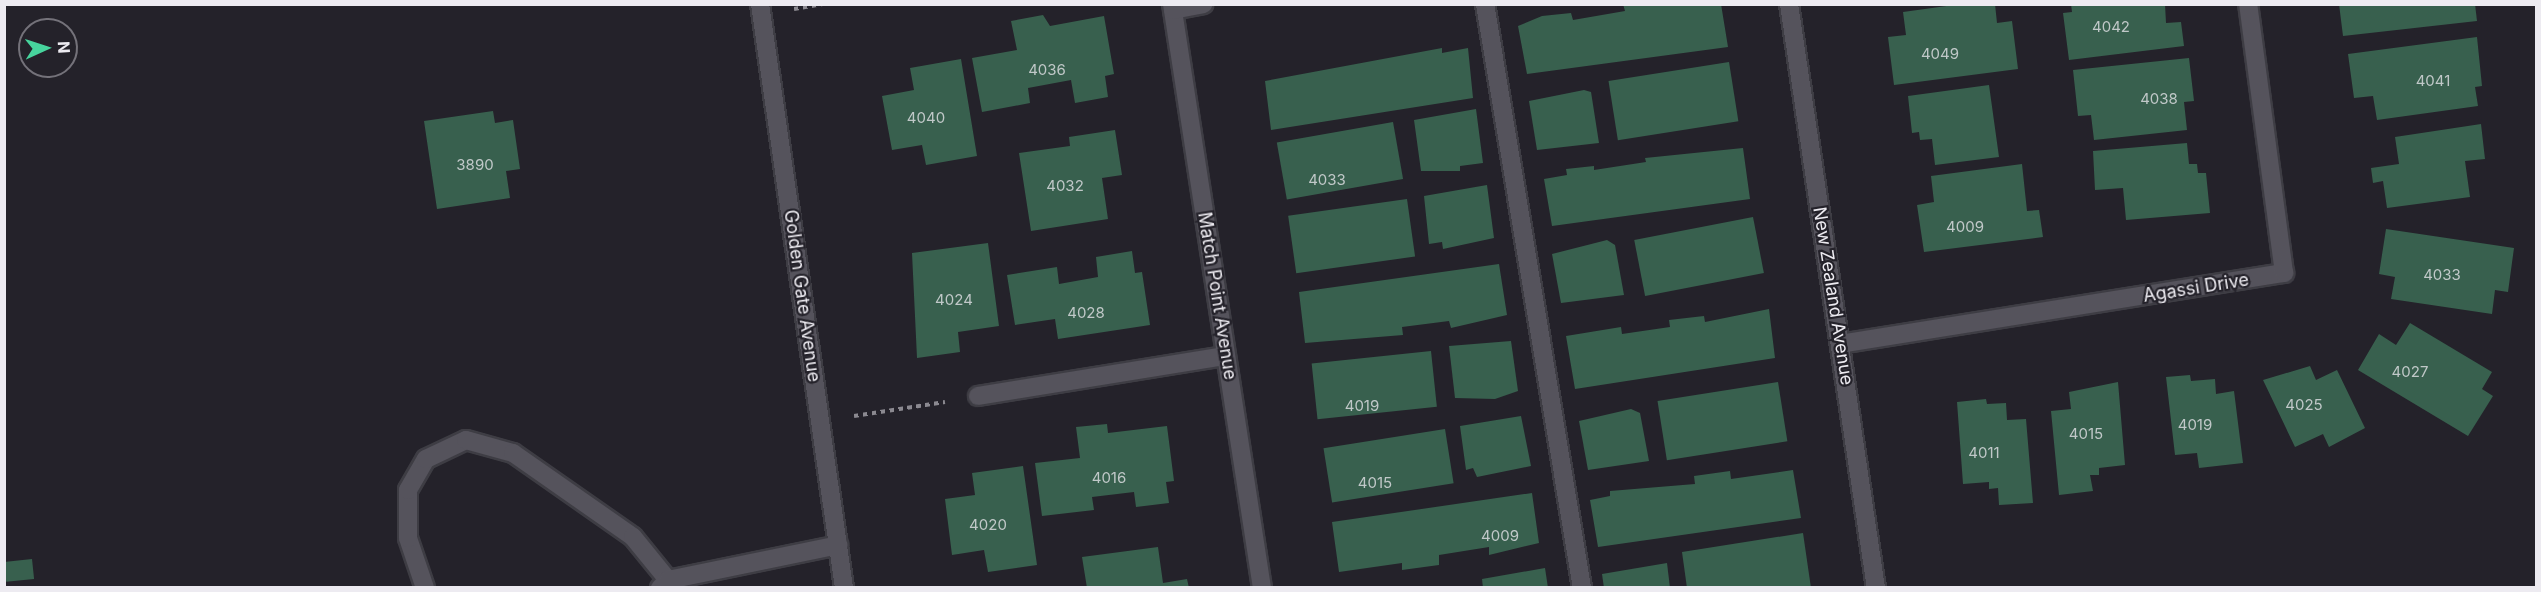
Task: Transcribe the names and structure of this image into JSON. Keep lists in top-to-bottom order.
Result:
{
  "streets": {
    "street": [
      "Agassi Drive",
      "Golden Gate Avenue",
      "Match Point Avenue",
      "New Zealand Avenue"
    ]
  },
  "crossings": [
    ["Agassi Drive", "New Zealand Avenue"]
  ],
  "house_numbers": [
    "4042",
    "4049",
    "4036",
    "4041",
    "4038",
    "4040",
    "3890",
    "4033",
    "4032",
    "4009",
    "4033",
    "4024",
    "4028",
    "4027",
    "4025",
    "4019",
    "4019",
    "4015",
    "4011",
    "4016",
    "4015",
    "4020",
    "4009"
  ],
  "north": "right"
}
